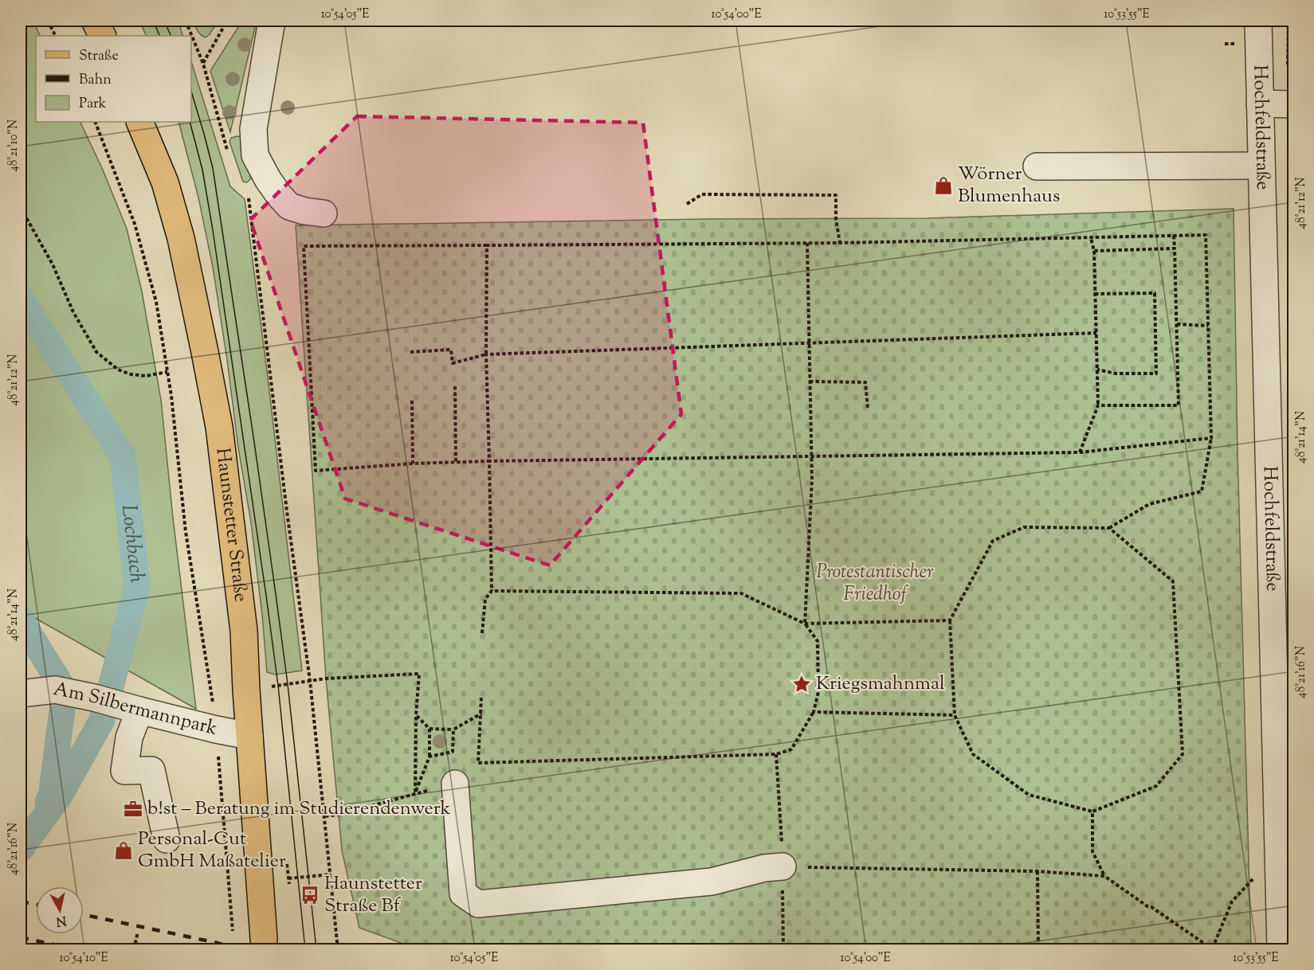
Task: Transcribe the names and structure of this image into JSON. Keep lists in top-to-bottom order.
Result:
{
  "streets": {
    "main road": ["Haunstetter Straße"],
    "street": ["Hochfeldstraße", "Am Silbermannpark"]
  },
  "crossings": [
    ["Haunstetter Straße", "Am Silbermannpark"]
  ],
  "water": ["Lochbach"],
  "parks": ["Protestantischer Friedhof"],
  "places": {
    "shop": ["Wörner Blumenhaus", "Personal-Cut GmbH Maßatelier"],
    "place": ["Kriegsmahnmal"],
    "office": ["b!st – Beratung im Studierendenwerk"],
    "bus stop": ["Haunstetter Straße Bf"]
  },
  "legend": ["Straße", "Bahn", "Park"],
  "north": "bottom",
  "coordinates": [
    "10°54'05\"E",
    "10°54'00\"E",
    "10°53'55\"E",
    "48°21'10\"N",
    "48°21'12\"N",
    "48°21'14\"N",
    "48°21'16\"N",
    "10°54'10\"E"
  ]
}
